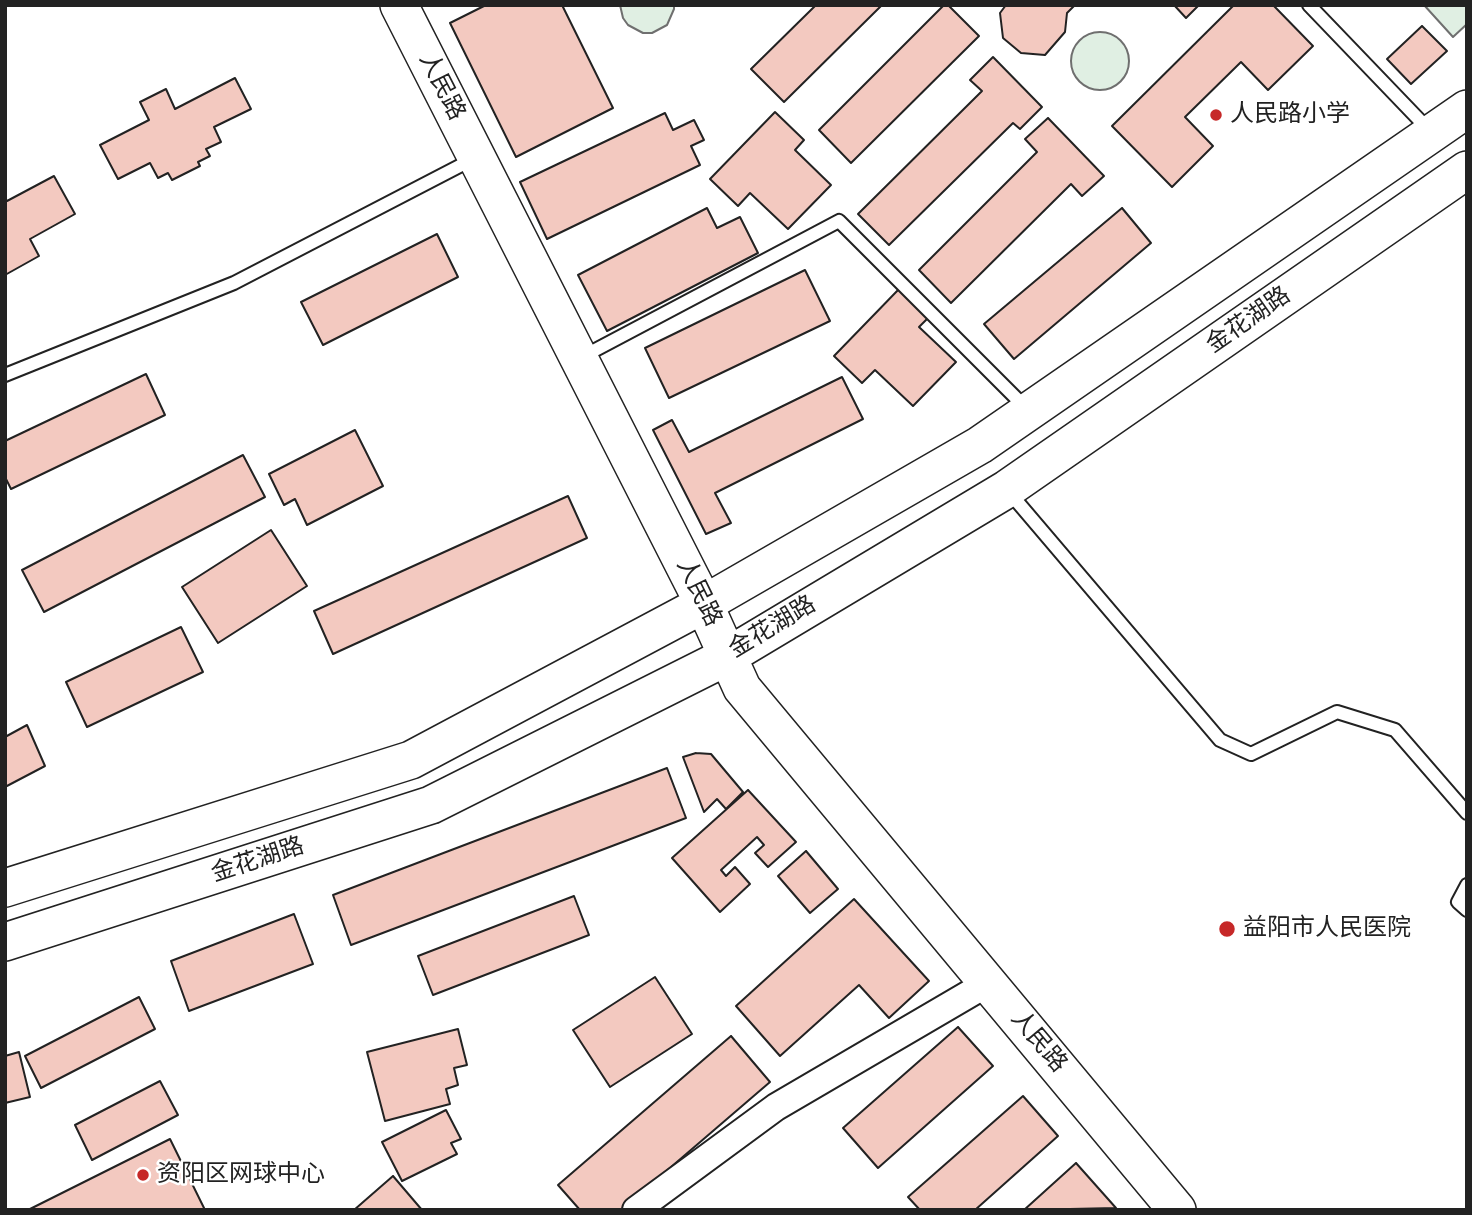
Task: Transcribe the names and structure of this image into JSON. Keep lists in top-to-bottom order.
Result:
{
  "streets": {
    "main road": ["人民路", "金花湖路"]
  },
  "crossings": [
    ["人民路", "金花湖路"]
  ],
  "places": ["人民路小学", "益阳市人民医院", "资阳区网球中心"]
}
